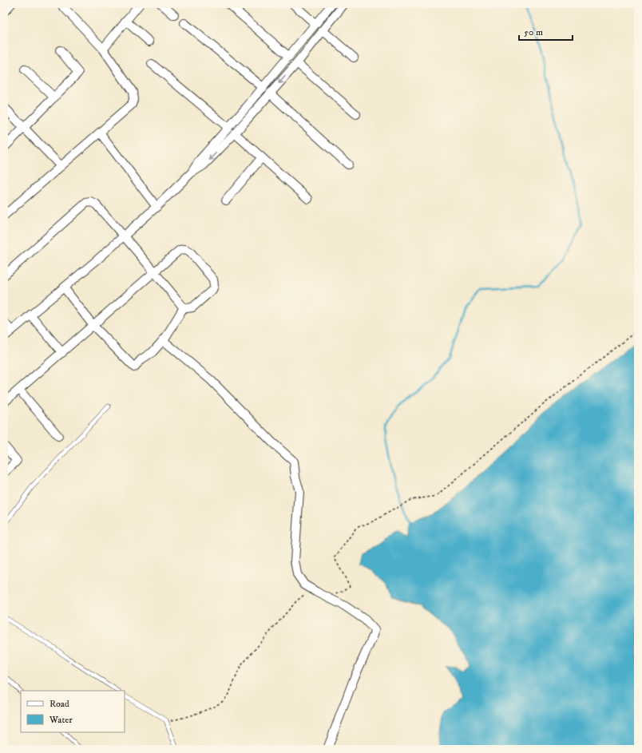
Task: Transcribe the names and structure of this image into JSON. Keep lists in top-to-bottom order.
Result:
{
  "legend": ["Road", "Water"],
  "scale_bar": "50 m"
}
